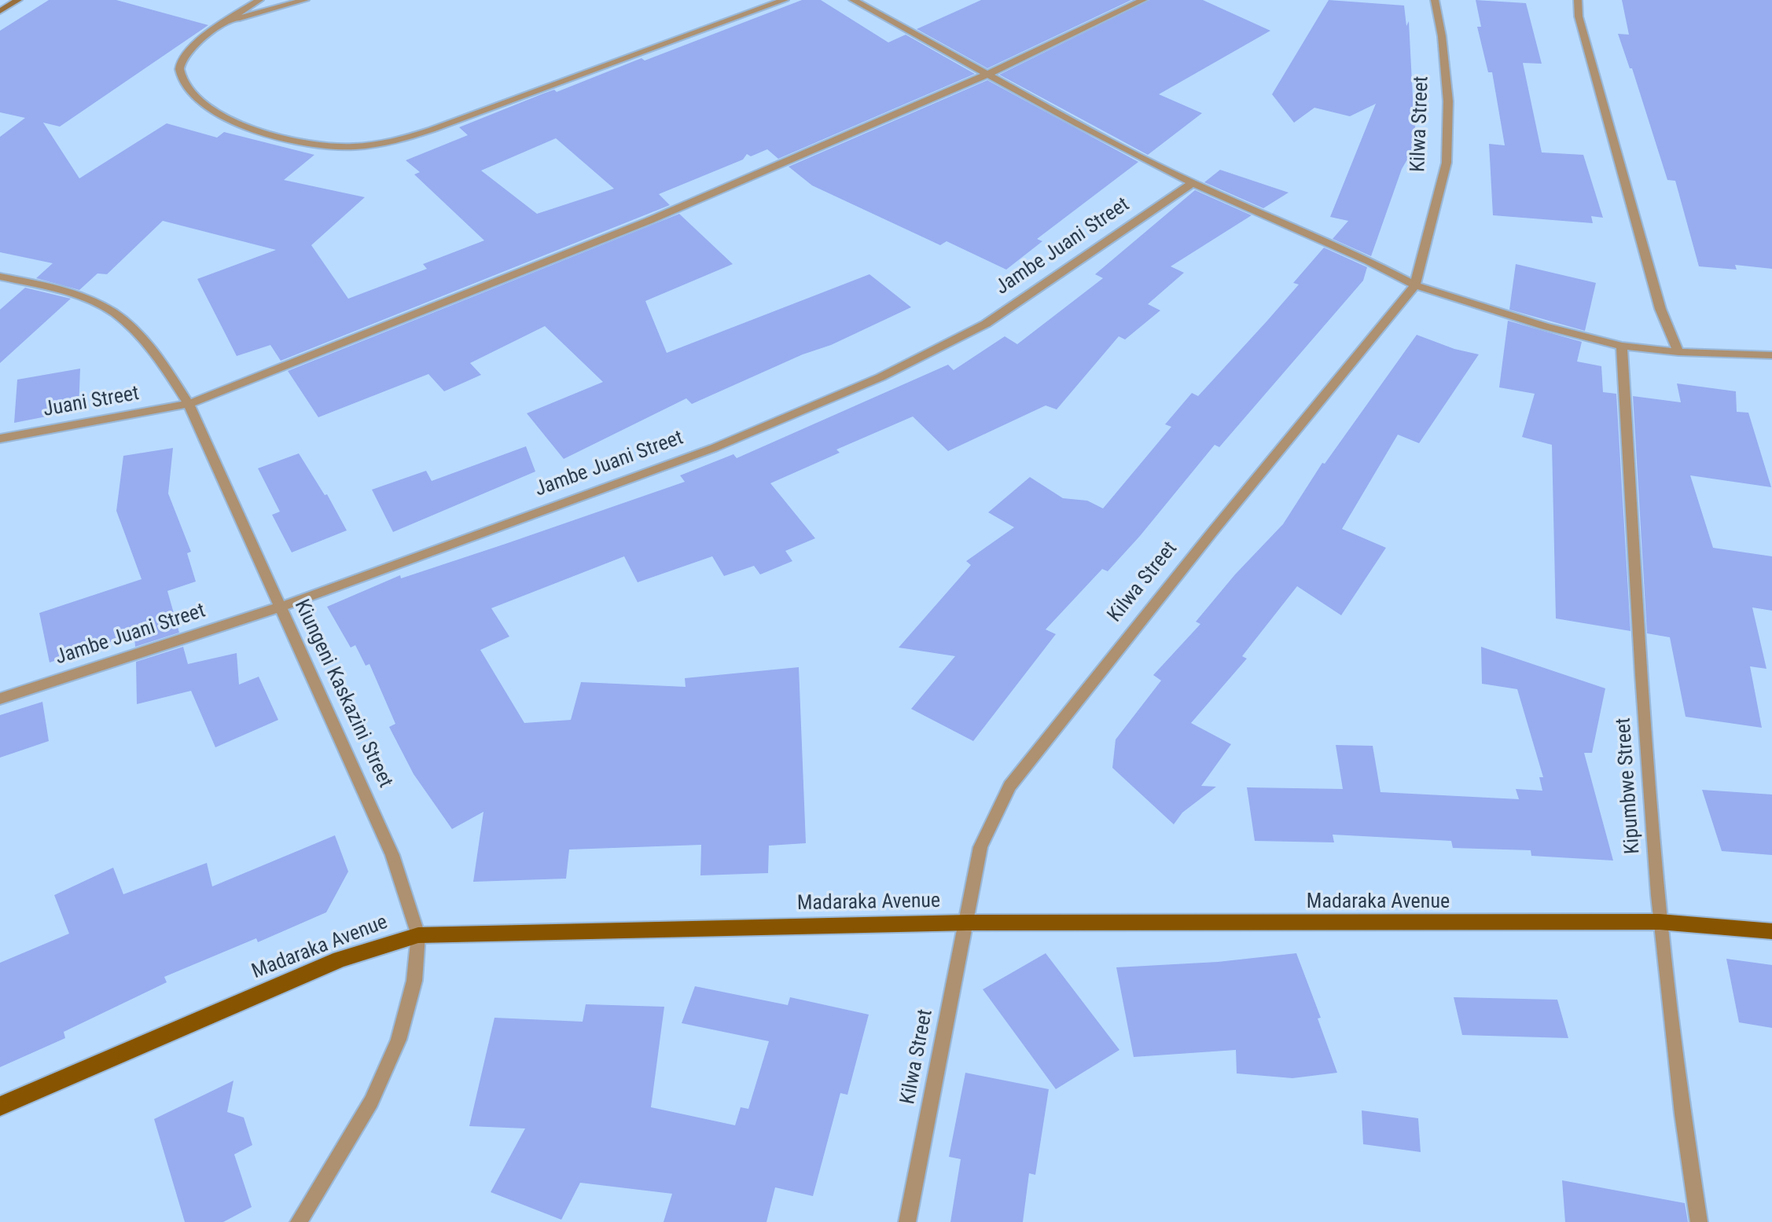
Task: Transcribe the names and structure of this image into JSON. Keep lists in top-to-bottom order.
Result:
{
  "streets": {
    "main road": ["Madaraka Avenue"],
    "street": [
      "Kilwa Street",
      "Jambe Juani Street",
      "Juani Street",
      "Kiungeni Kaskazini Street",
      "Kipumbwe Street"
    ]
  },
  "crossings": [
    ["Kilwa Street", "Madaraka Avenue"],
    ["Jambe Juani Street", "Kiungeni Kaskazini Street"],
    ["Juani Street", "Kiungeni Kaskazini Street"],
    ["Kiungeni Kaskazini Street", "Madaraka Avenue"],
    ["Kipumbwe Street", "Madaraka Avenue"]
  ]
}
